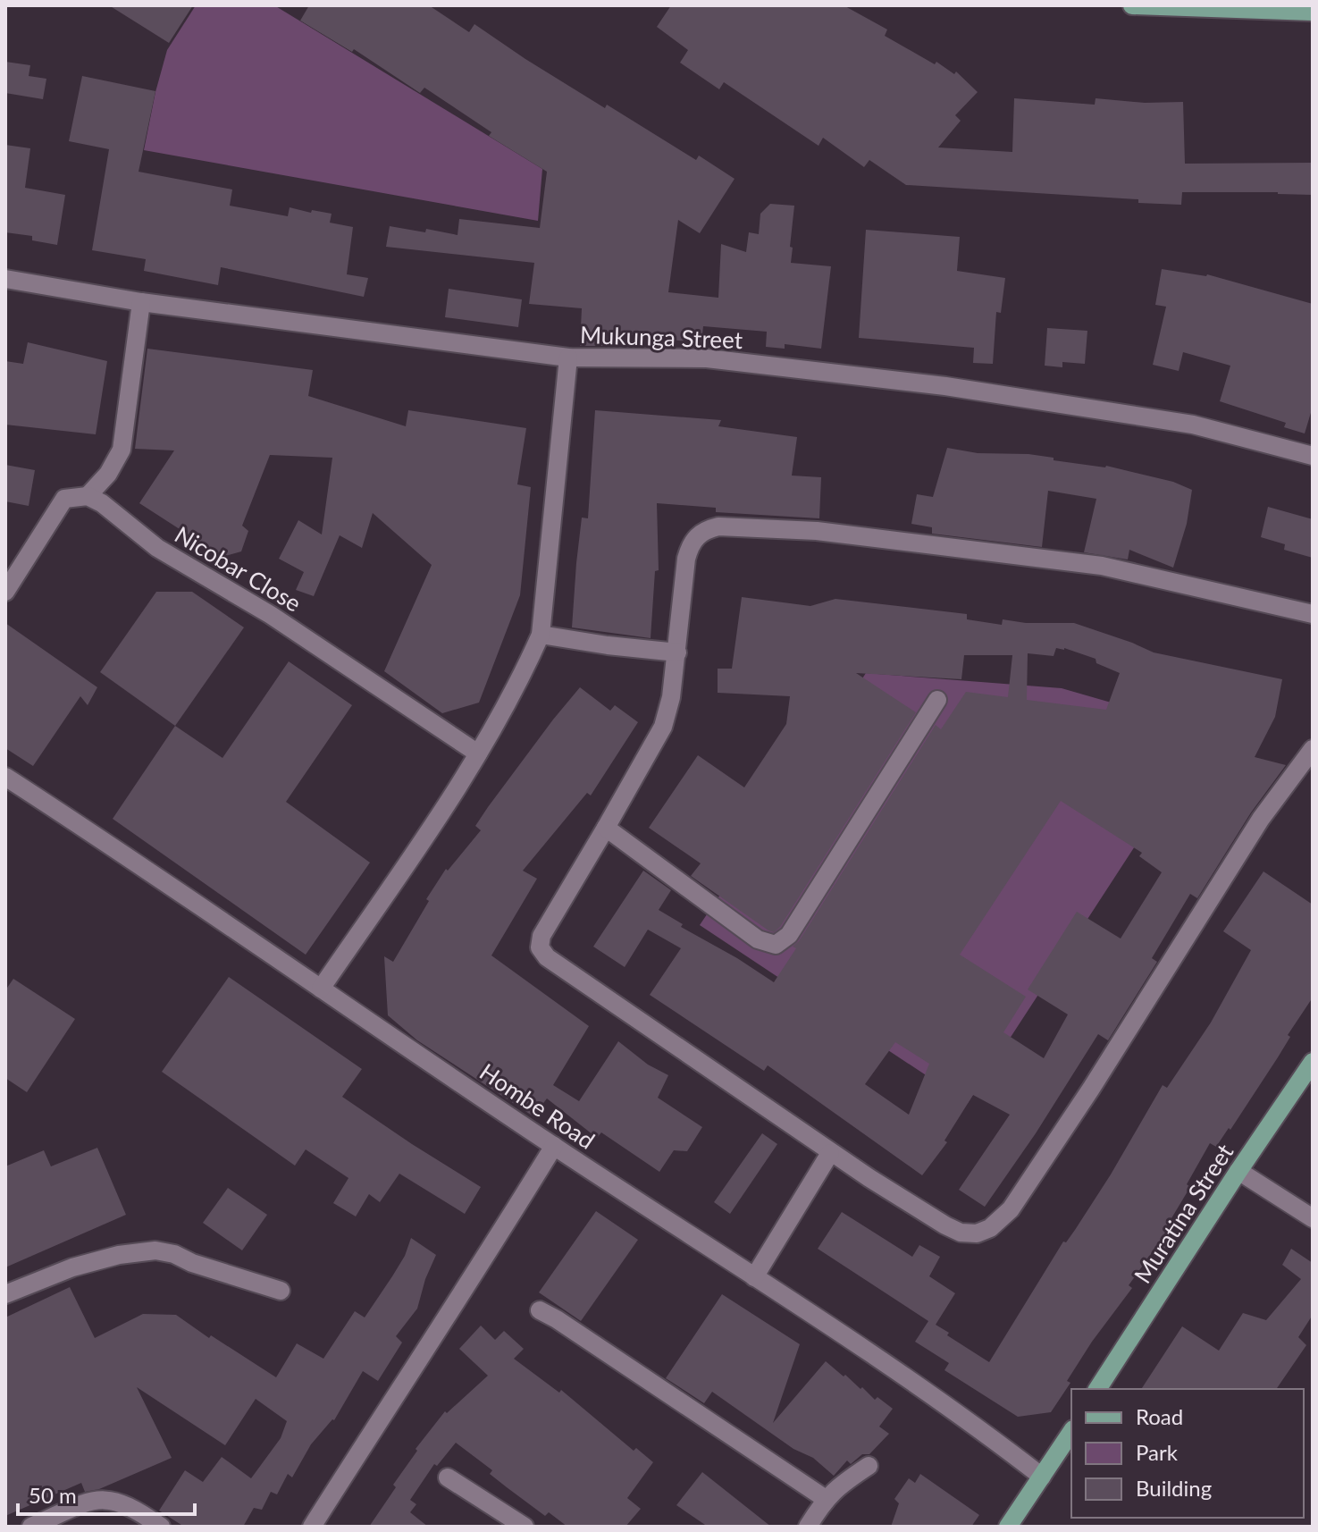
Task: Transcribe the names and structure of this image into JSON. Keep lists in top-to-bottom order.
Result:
{
  "streets": {
    "main road": ["Muratina Street"],
    "street": ["Mukunga Street", "Nicobar Close", "Hombe Road"]
  },
  "legend": ["Road", "Park", "Building"],
  "scale_bar": "50 m"
}
